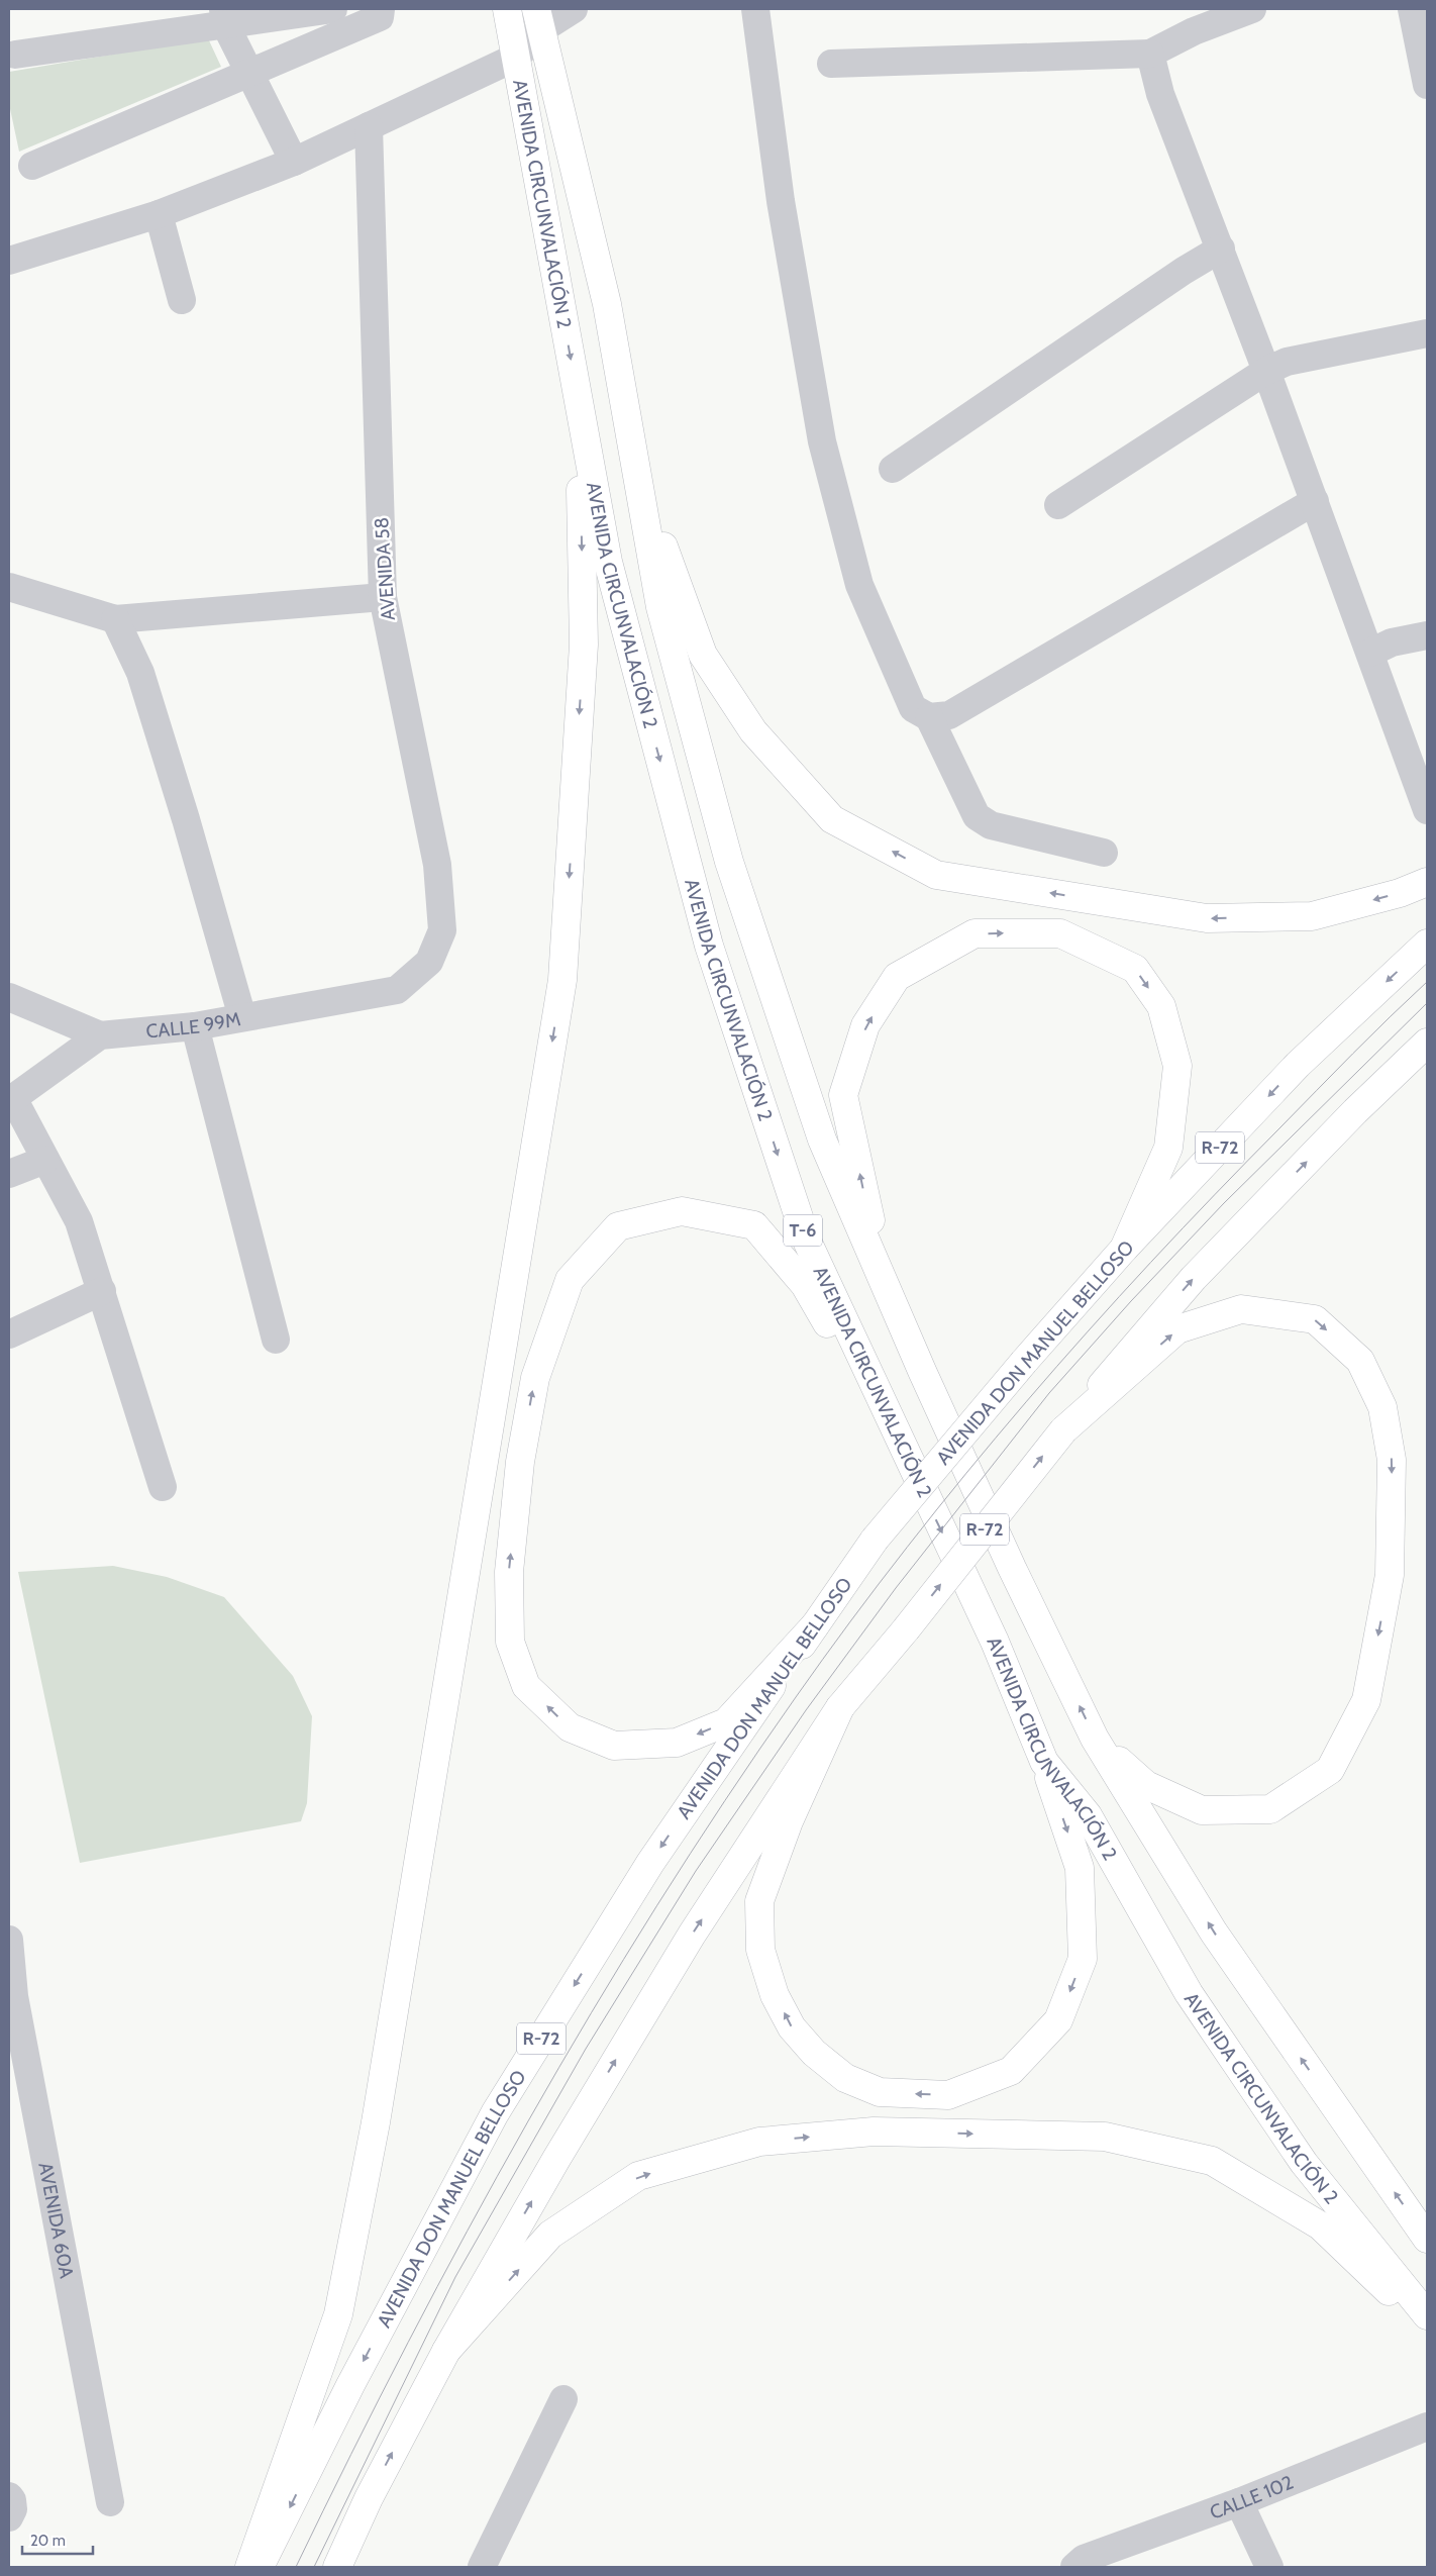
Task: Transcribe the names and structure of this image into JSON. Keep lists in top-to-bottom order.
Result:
{
  "streets": {
    "main road": [
      "AVENIDA CIRCUNVALACIÓN 2",
      "R-72",
      "T-6",
      "AVENIDA DON MANUEL BELLOSO"
    ],
    "street": [
      "AVENIDA 58",
      "CALLE 99M",
      "AVENIDA 60A",
      "CALLE 102"
    ]
  },
  "crossings": [
    ["AVENIDA 58", "CALLE 99M"]
  ],
  "scale_bar": "20 m"
}
